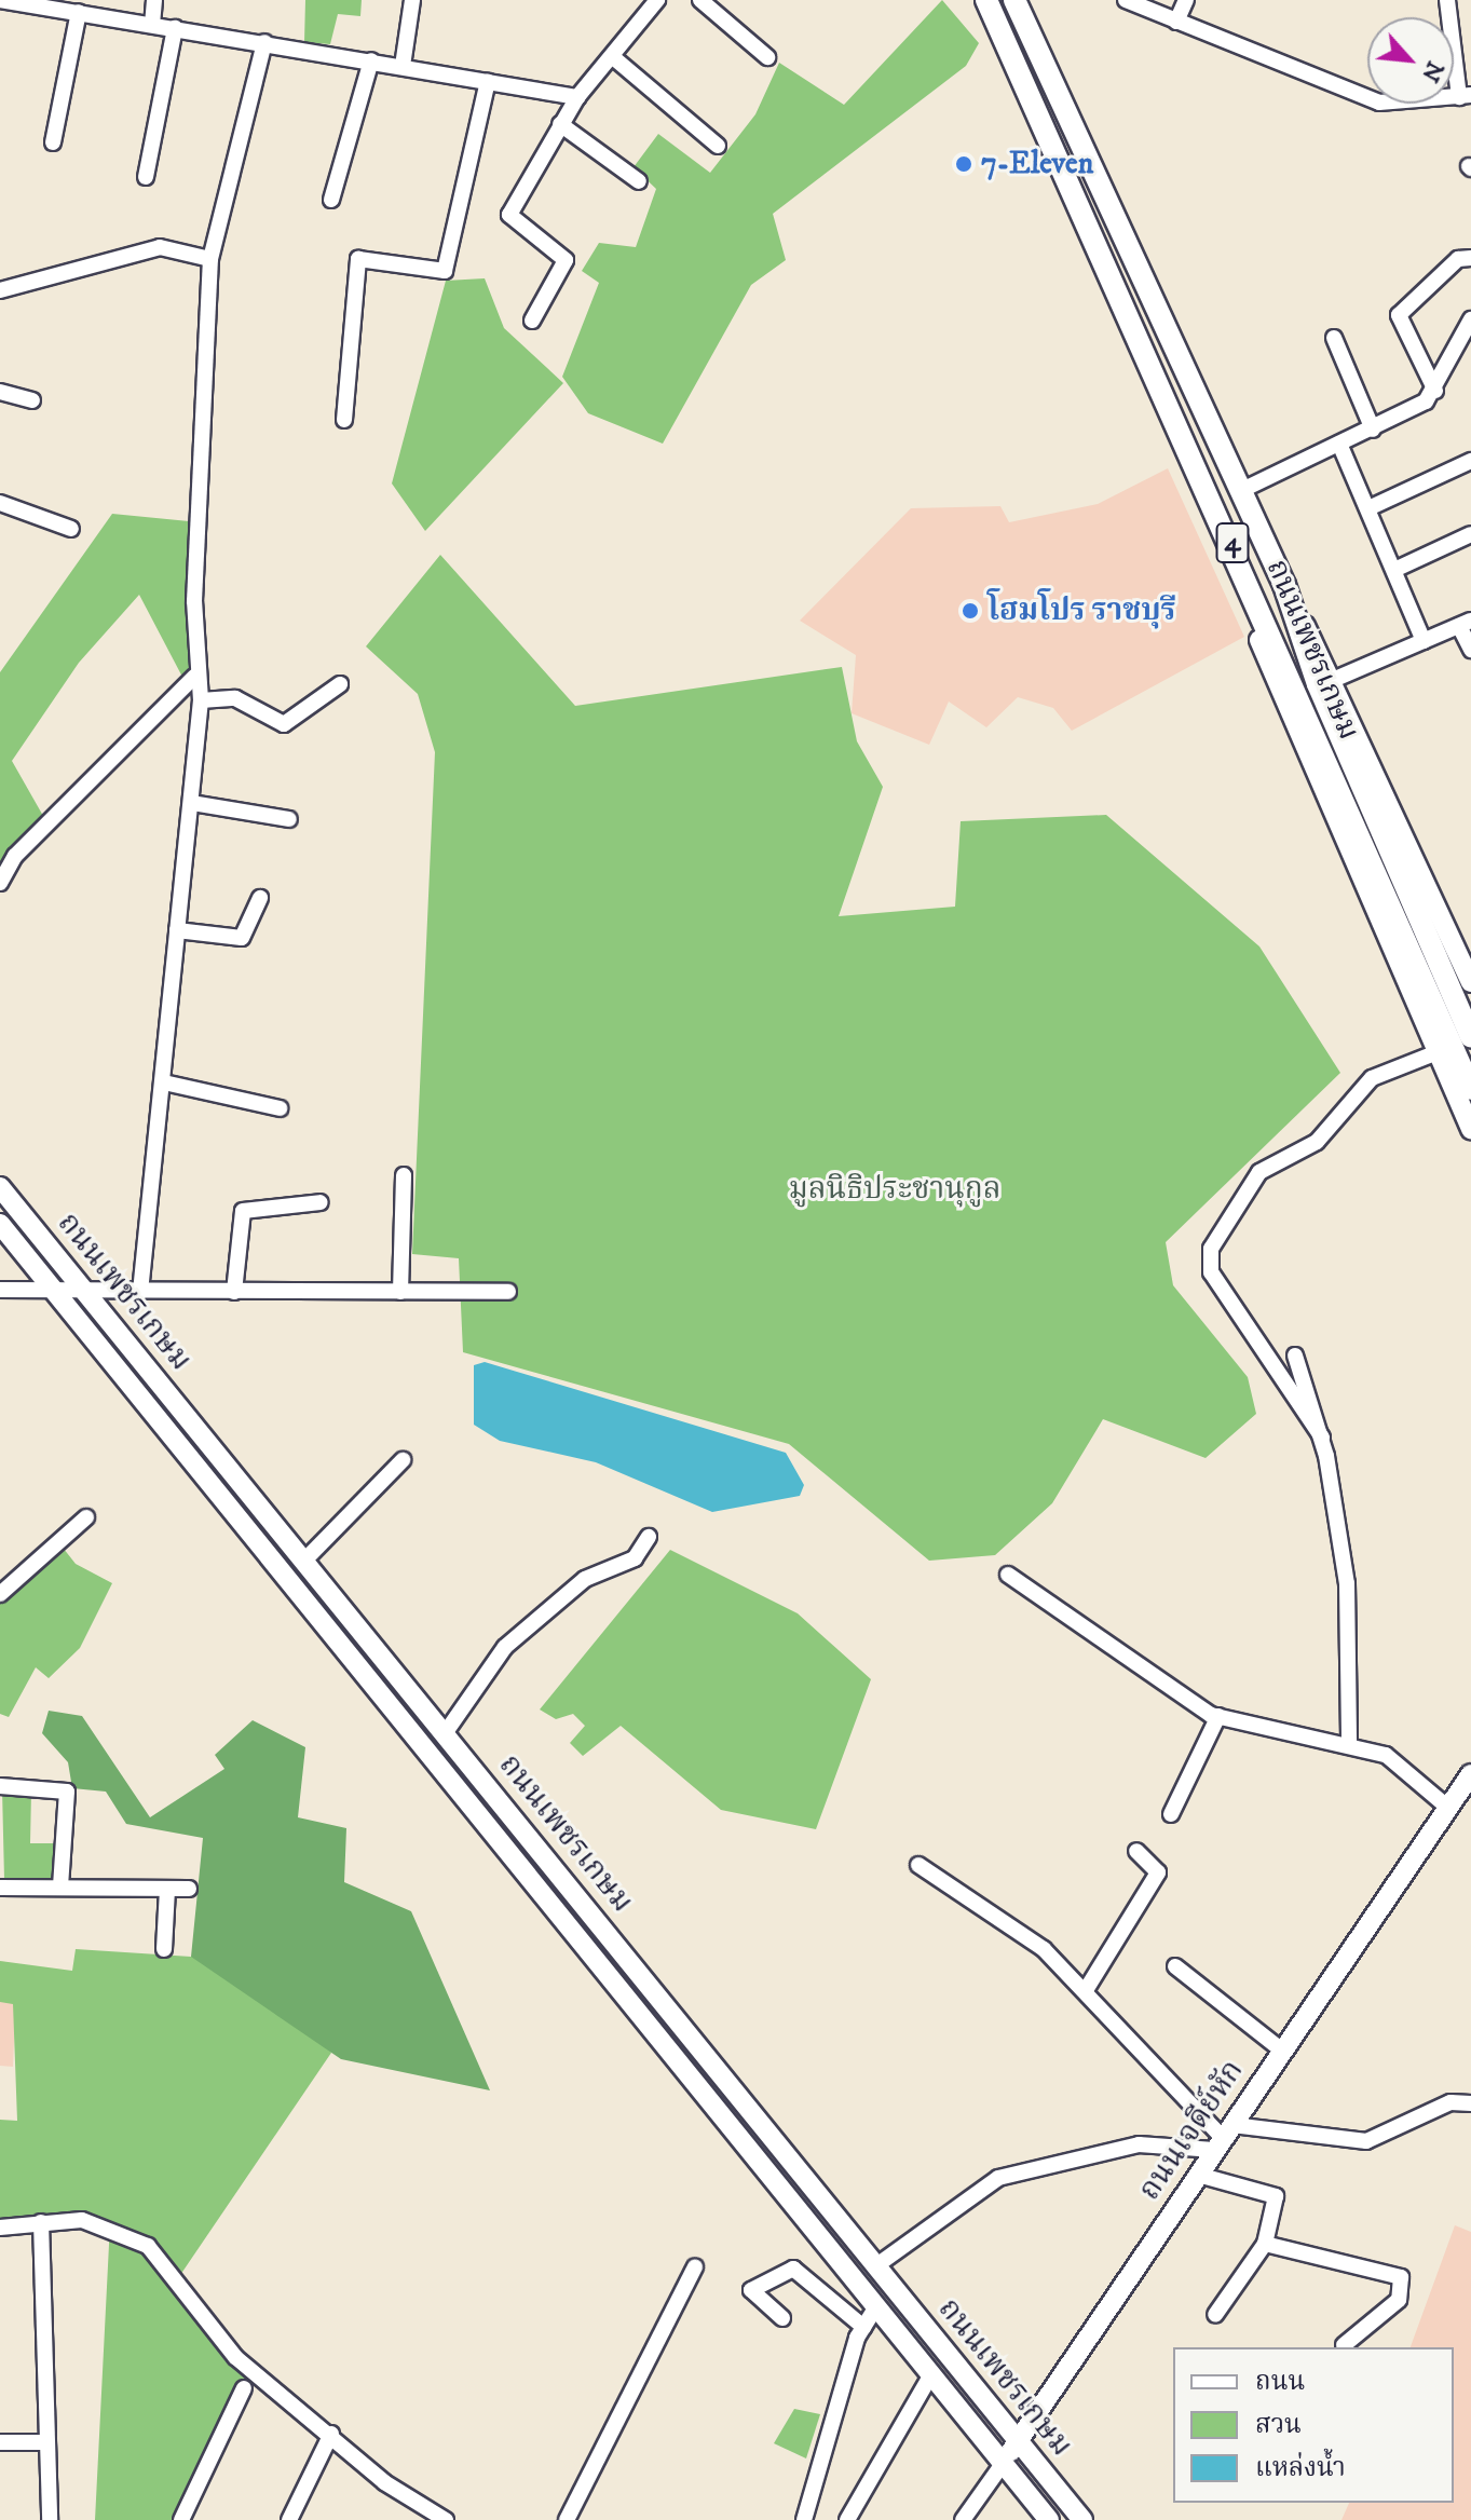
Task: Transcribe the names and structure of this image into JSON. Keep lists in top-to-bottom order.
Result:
{
  "streets": {
    "highway": ["4", "ถนนเพชรเกษม"],
    "main road": ["ถนนเจดีย์หัก"]
  },
  "crossings": [
    ["4", "ถนนเพชรเกษม"],
    ["ถนนเพชรเกษม", "ถนนเจดีย์หัก"]
  ],
  "parks": ["มูลนิธิประชานุกูล"],
  "places": ["7-Eleven", "โฮมโปร ราชบุรี"],
  "legend": ["ถนน", "สวน", "แหล่งน้ำ"],
  "north": "bottom right"
}
